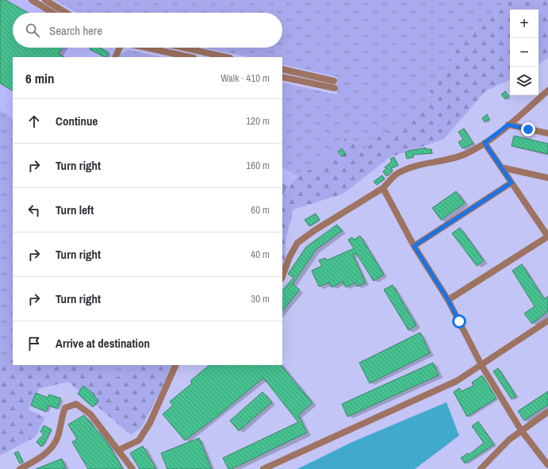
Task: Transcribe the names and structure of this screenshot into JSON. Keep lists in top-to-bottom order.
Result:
{
  "page": {
    "map_buttons": ["+", "−"],
    "search": "Search here",
    "heading": ["6 min", "Walk · 410 m"],
    "list": [
      ["Continue", "120 m"],
      ["Turn right", "160 m"],
      ["Turn left", "60 m"],
      ["Turn right", "40 m"],
      ["Turn right", "30 m"],
      "Arrive at destination"
    ]
  }
}
